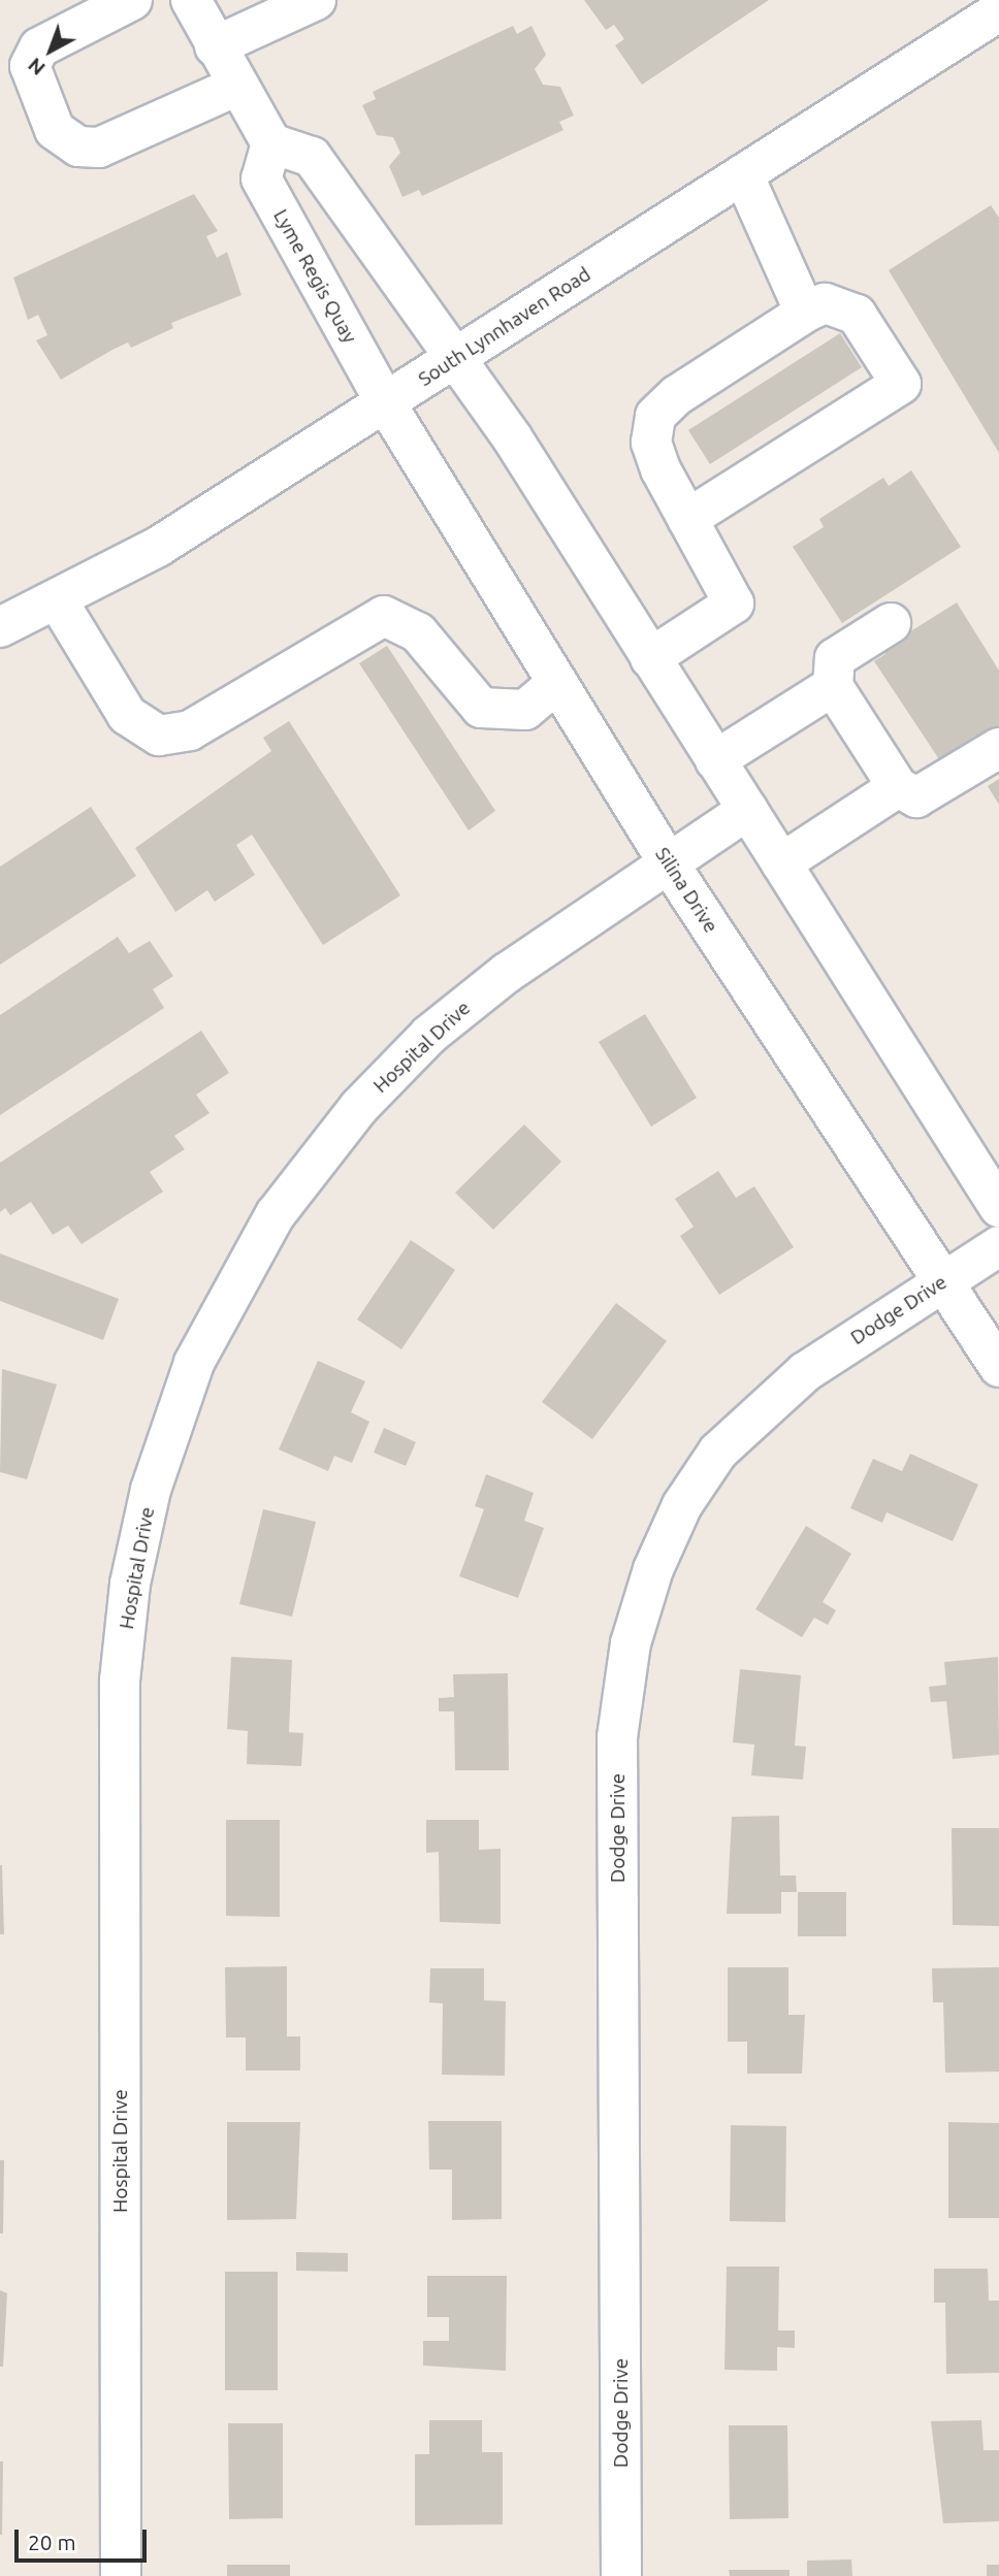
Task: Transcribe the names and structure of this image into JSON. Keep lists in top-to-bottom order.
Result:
{
  "streets": {
    "street": [
      "Lyme Regis Quay",
      "South Lynnhaven Road",
      "Silina Drive",
      "Hospital Drive",
      "Dodge Drive"
    ]
  },
  "crossings": [
    ["Lyme Regis Quay", "South Lynnhaven Road"],
    ["Lyme Regis Quay", "Silina Drive"],
    ["South Lynnhaven Road", "Silina Drive"],
    ["Silina Drive", "Hospital Drive"],
    ["Silina Drive", "Dodge Drive"]
  ],
  "scale_bar": "20 m",
  "north": "bottom left"
}
